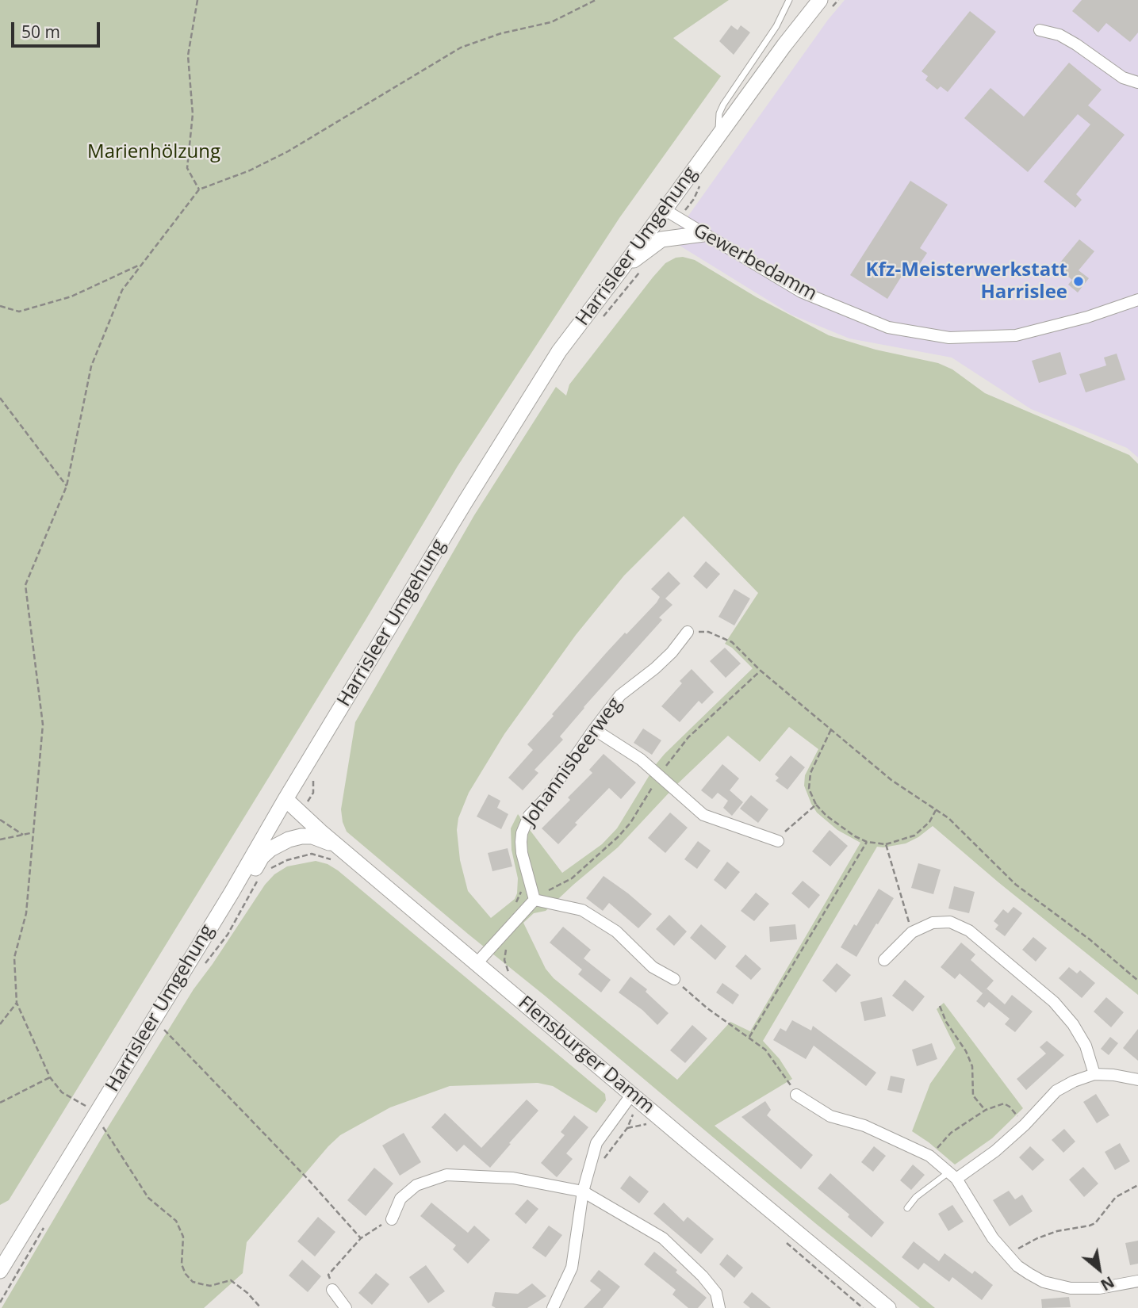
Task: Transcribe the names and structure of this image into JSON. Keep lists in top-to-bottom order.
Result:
{
  "streets": {
    "main road": ["Harrisleer Umgehung", "Flensburger Damm"],
    "street": ["Gewerbedamm", "Johannisbeerweg"]
  },
  "crossings": [
    ["Harrisleer Umgehung", "Gewerbedamm"],
    ["Harrisleer Umgehung", "Flensburger Damm"]
  ],
  "parks": ["Marienhölzung"],
  "places": ["Kfz-Meisterwerkstatt Harrislee"],
  "scale_bar": "50 m",
  "north": "bottom right"
}
